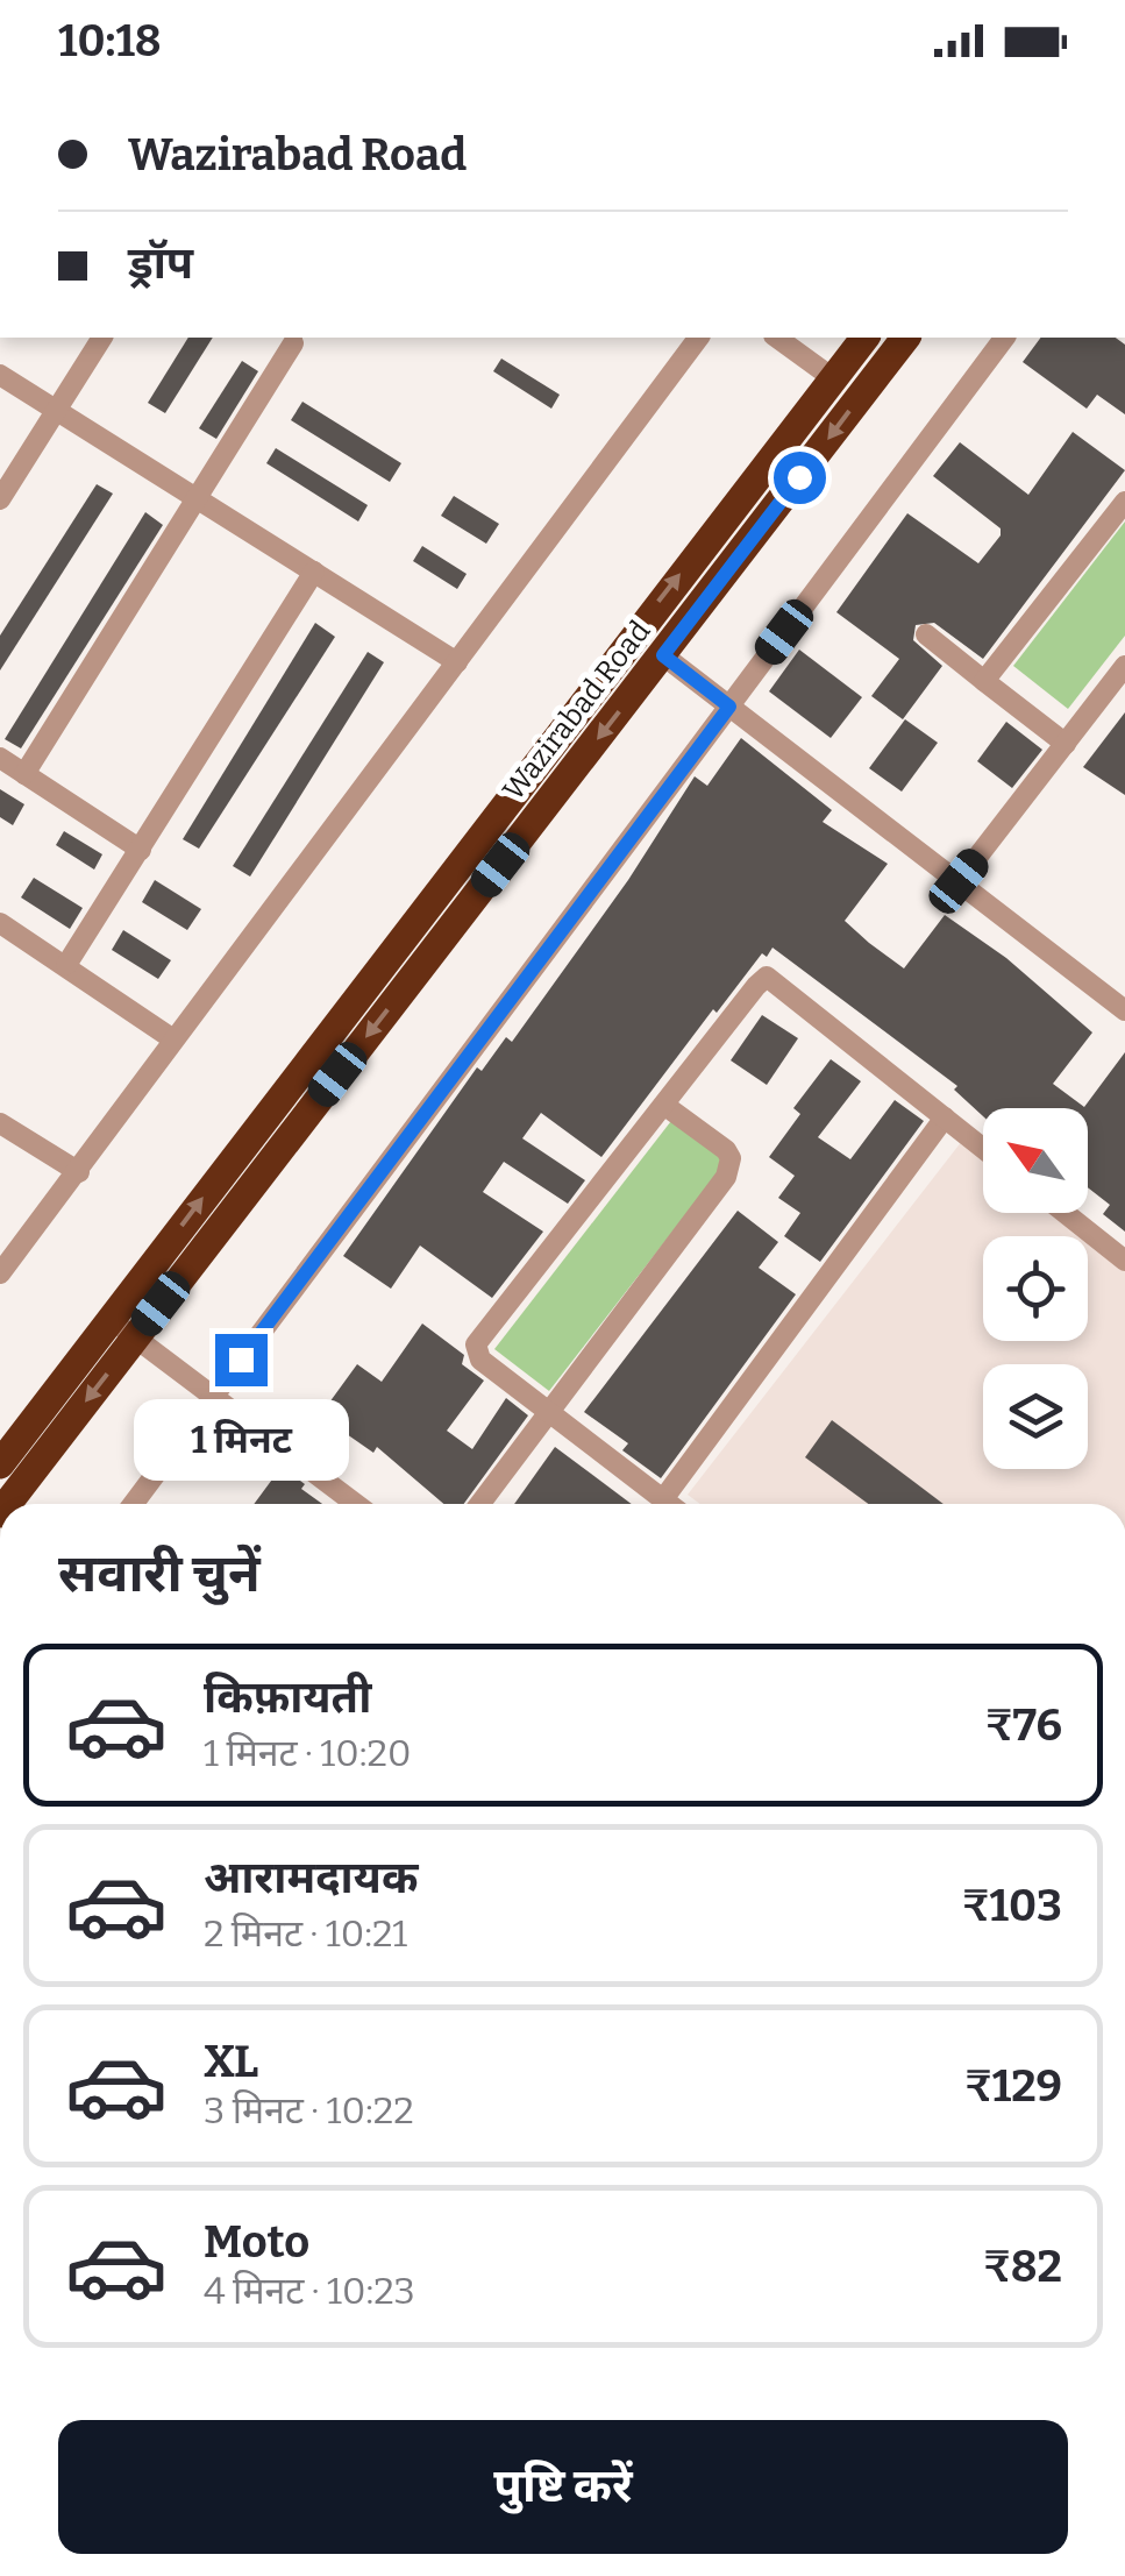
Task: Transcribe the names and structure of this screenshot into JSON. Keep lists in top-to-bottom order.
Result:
{
  "streets": {
    "highway": ["Wazirabad Road"]
  },
  "north": "top left",
  "page": {
    "status": "10:18",
    "banner": ["Wazirabad Road", "ड्रॉप"],
    "bubble": "1 मिनट",
    "heading": "सवारी चुनें",
    "list": [
      {
        "name": "किफ़ायती",
        "note": "1 मिनट · 10:20",
        "value": "₹76"
      },
      {
        "name": "आरामदायक",
        "note": "2 मिनट · 10:21",
        "value": "₹103"
      },
      {
        "name": "XL",
        "note": "3 मिनट · 10:22",
        "value": "₹129"
      },
      {
        "name": "Moto",
        "note": "4 मिनट · 10:23",
        "value": "₹82"
      }
    ],
    "buttons": "पुष्टि करें"
  }
}
